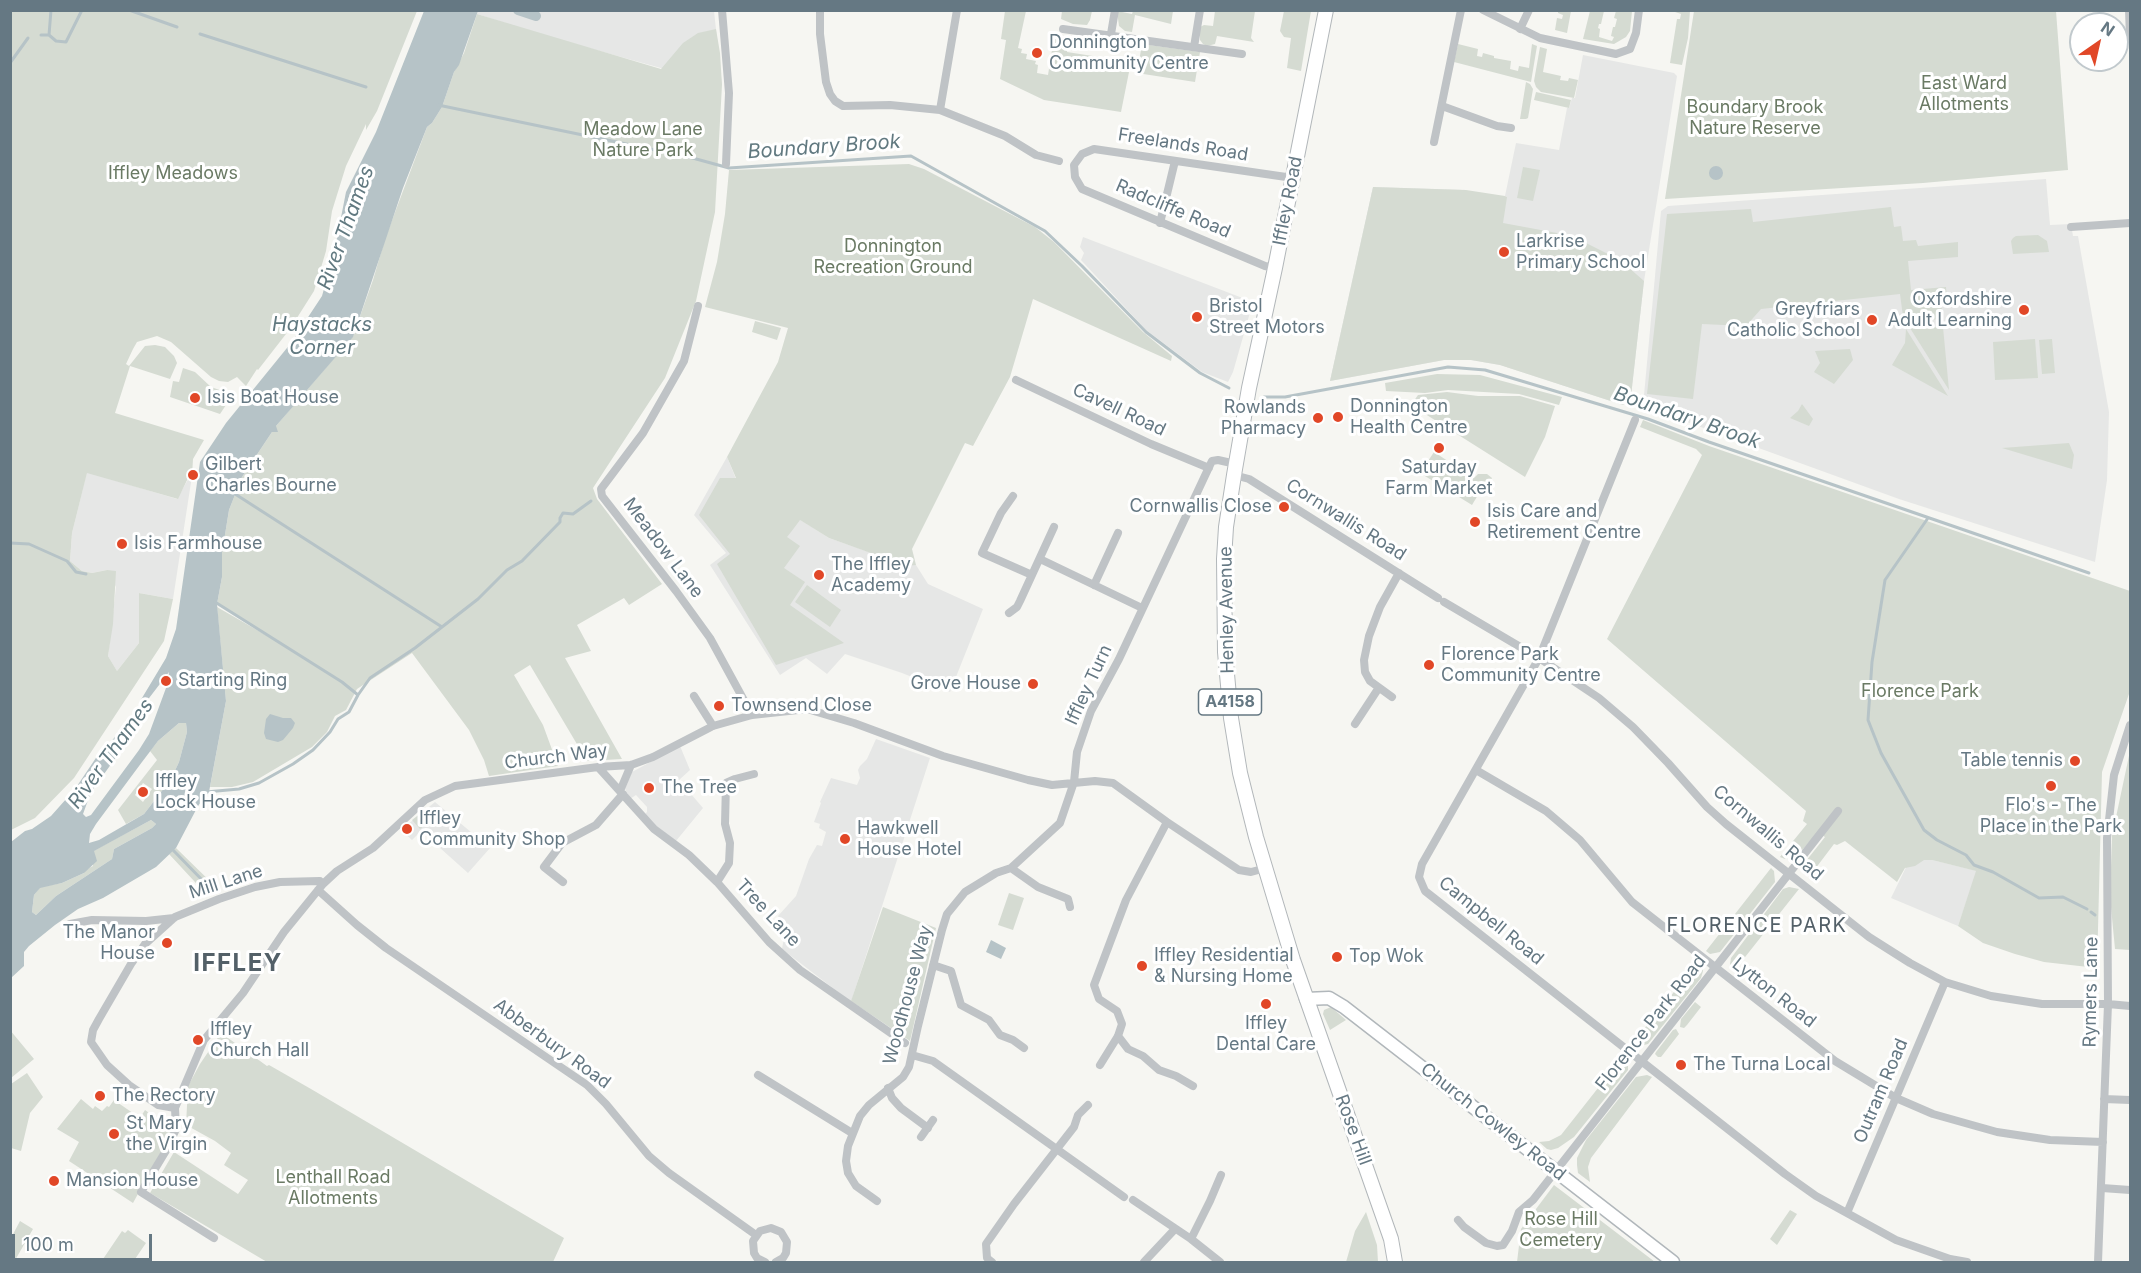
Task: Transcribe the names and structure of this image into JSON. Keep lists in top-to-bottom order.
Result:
{
  "streets": {
    "main road": [
      "Iffley Road",
      "Henley Avenue",
      "A4158",
      "Church Cowley Road",
      "Rose Hill"
    ],
    "street": [
      "Freelands Road",
      "Radcliffe Road",
      "Cavell Road",
      "Cornwallis Road",
      "Meadow Lane",
      "Iffley Turn",
      "Church Way",
      "Mill Lane",
      "Tree Lane",
      "Campbell Road",
      "Rymers Lane",
      "Lytton Road",
      "Woodhouse Way",
      "Florence Park Road",
      "Abberbury Road",
      "Outram Road"
    ]
  },
  "crossings": [
    ["Freelands Road", "Iffley Road"],
    ["Freelands Road", "Radcliffe Road"],
    ["Iffley Road", "Radcliffe Road"],
    ["Iffley Road", "Henley Avenue"],
    ["Cavell Road", "Iffley Turn"],
    ["Cornwallis Road", "Henley Avenue"],
    ["Cornwallis Road", "Campbell Road"],
    ["Cornwallis Road", "Rymers Lane"],
    ["Cornwallis Road", "Florence Park Road"],
    ["Cornwallis Road", "Outram Road"],
    ["Meadow Lane", "Church Way"],
    ["Henley Avenue", "Church Cowley Road"],
    ["Henley Avenue", "Rose Hill"],
    ["Iffley Turn", "Church Way"],
    ["Iffley Turn", "Woodhouse Way"],
    ["Church Way", "Mill Lane"],
    ["Church Way", "Tree Lane"],
    ["Church Way", "Woodhouse Way"],
    ["Church Way", "Abberbury Road"],
    ["Mill Lane", "Abberbury Road"],
    ["Campbell Road", "Lytton Road"],
    ["Campbell Road", "Florence Park Road"],
    ["Campbell Road", "Outram Road"],
    ["Rymers Lane", "Lytton Road"],
    ["Lytton Road", "Florence Park Road"],
    ["Lytton Road", "Outram Road"],
    ["Florence Park Road", "Church Cowley Road"],
    ["Church Cowley Road", "Rose Hill"]
  ],
  "districts": ["FLORENCE PARK", "IFFLEY"],
  "water": ["Boundary Brook", "River Thames", "Haystacks Corner"],
  "parks": [
    "East Ward Allotments",
    "Boundary Brook Nature Reserve",
    "Meadow Lane Nature Park",
    "Iffley Meadows",
    "Donnington Recreation Ground",
    "Florence Park",
    "Lenthall Road Allotments",
    "Rose Hill Cemetery"
  ],
  "places": [
    "Donnington Community Centre",
    "Larkrise Primary School",
    "Oxfordshire Adult Learning",
    "Bristol Street Motors",
    "Greyfriars Catholic School",
    "Isis Boat House",
    "Donnington Health Centre",
    "Rowlands Pharmacy",
    "Saturday Farm Market",
    "Gilbert Charles Bourne",
    "Cornwallis Close",
    "Isis Care and Retirement Centre",
    "Isis Farmhouse",
    "The Iffley Academy",
    "Florence Park Community Centre",
    "Starting Ring",
    "Grove House",
    "Townsend Close",
    "Table tennis",
    "Flo's - The Place in the Park",
    "The Tree",
    "Iffley Lock House",
    "Iffley Community Shop",
    "Hawkwell House Hotel",
    "The Manor House",
    "Top Wok",
    "Iffley Residential & Nursing Home",
    "Iffley Dental Care",
    "Iffley Church Hall",
    "The Turna Local",
    "The Rectory",
    "St Mary the Virgin",
    "Mansion House"
  ],
  "scale_bar": "100 m",
  "north": "top right"
}
